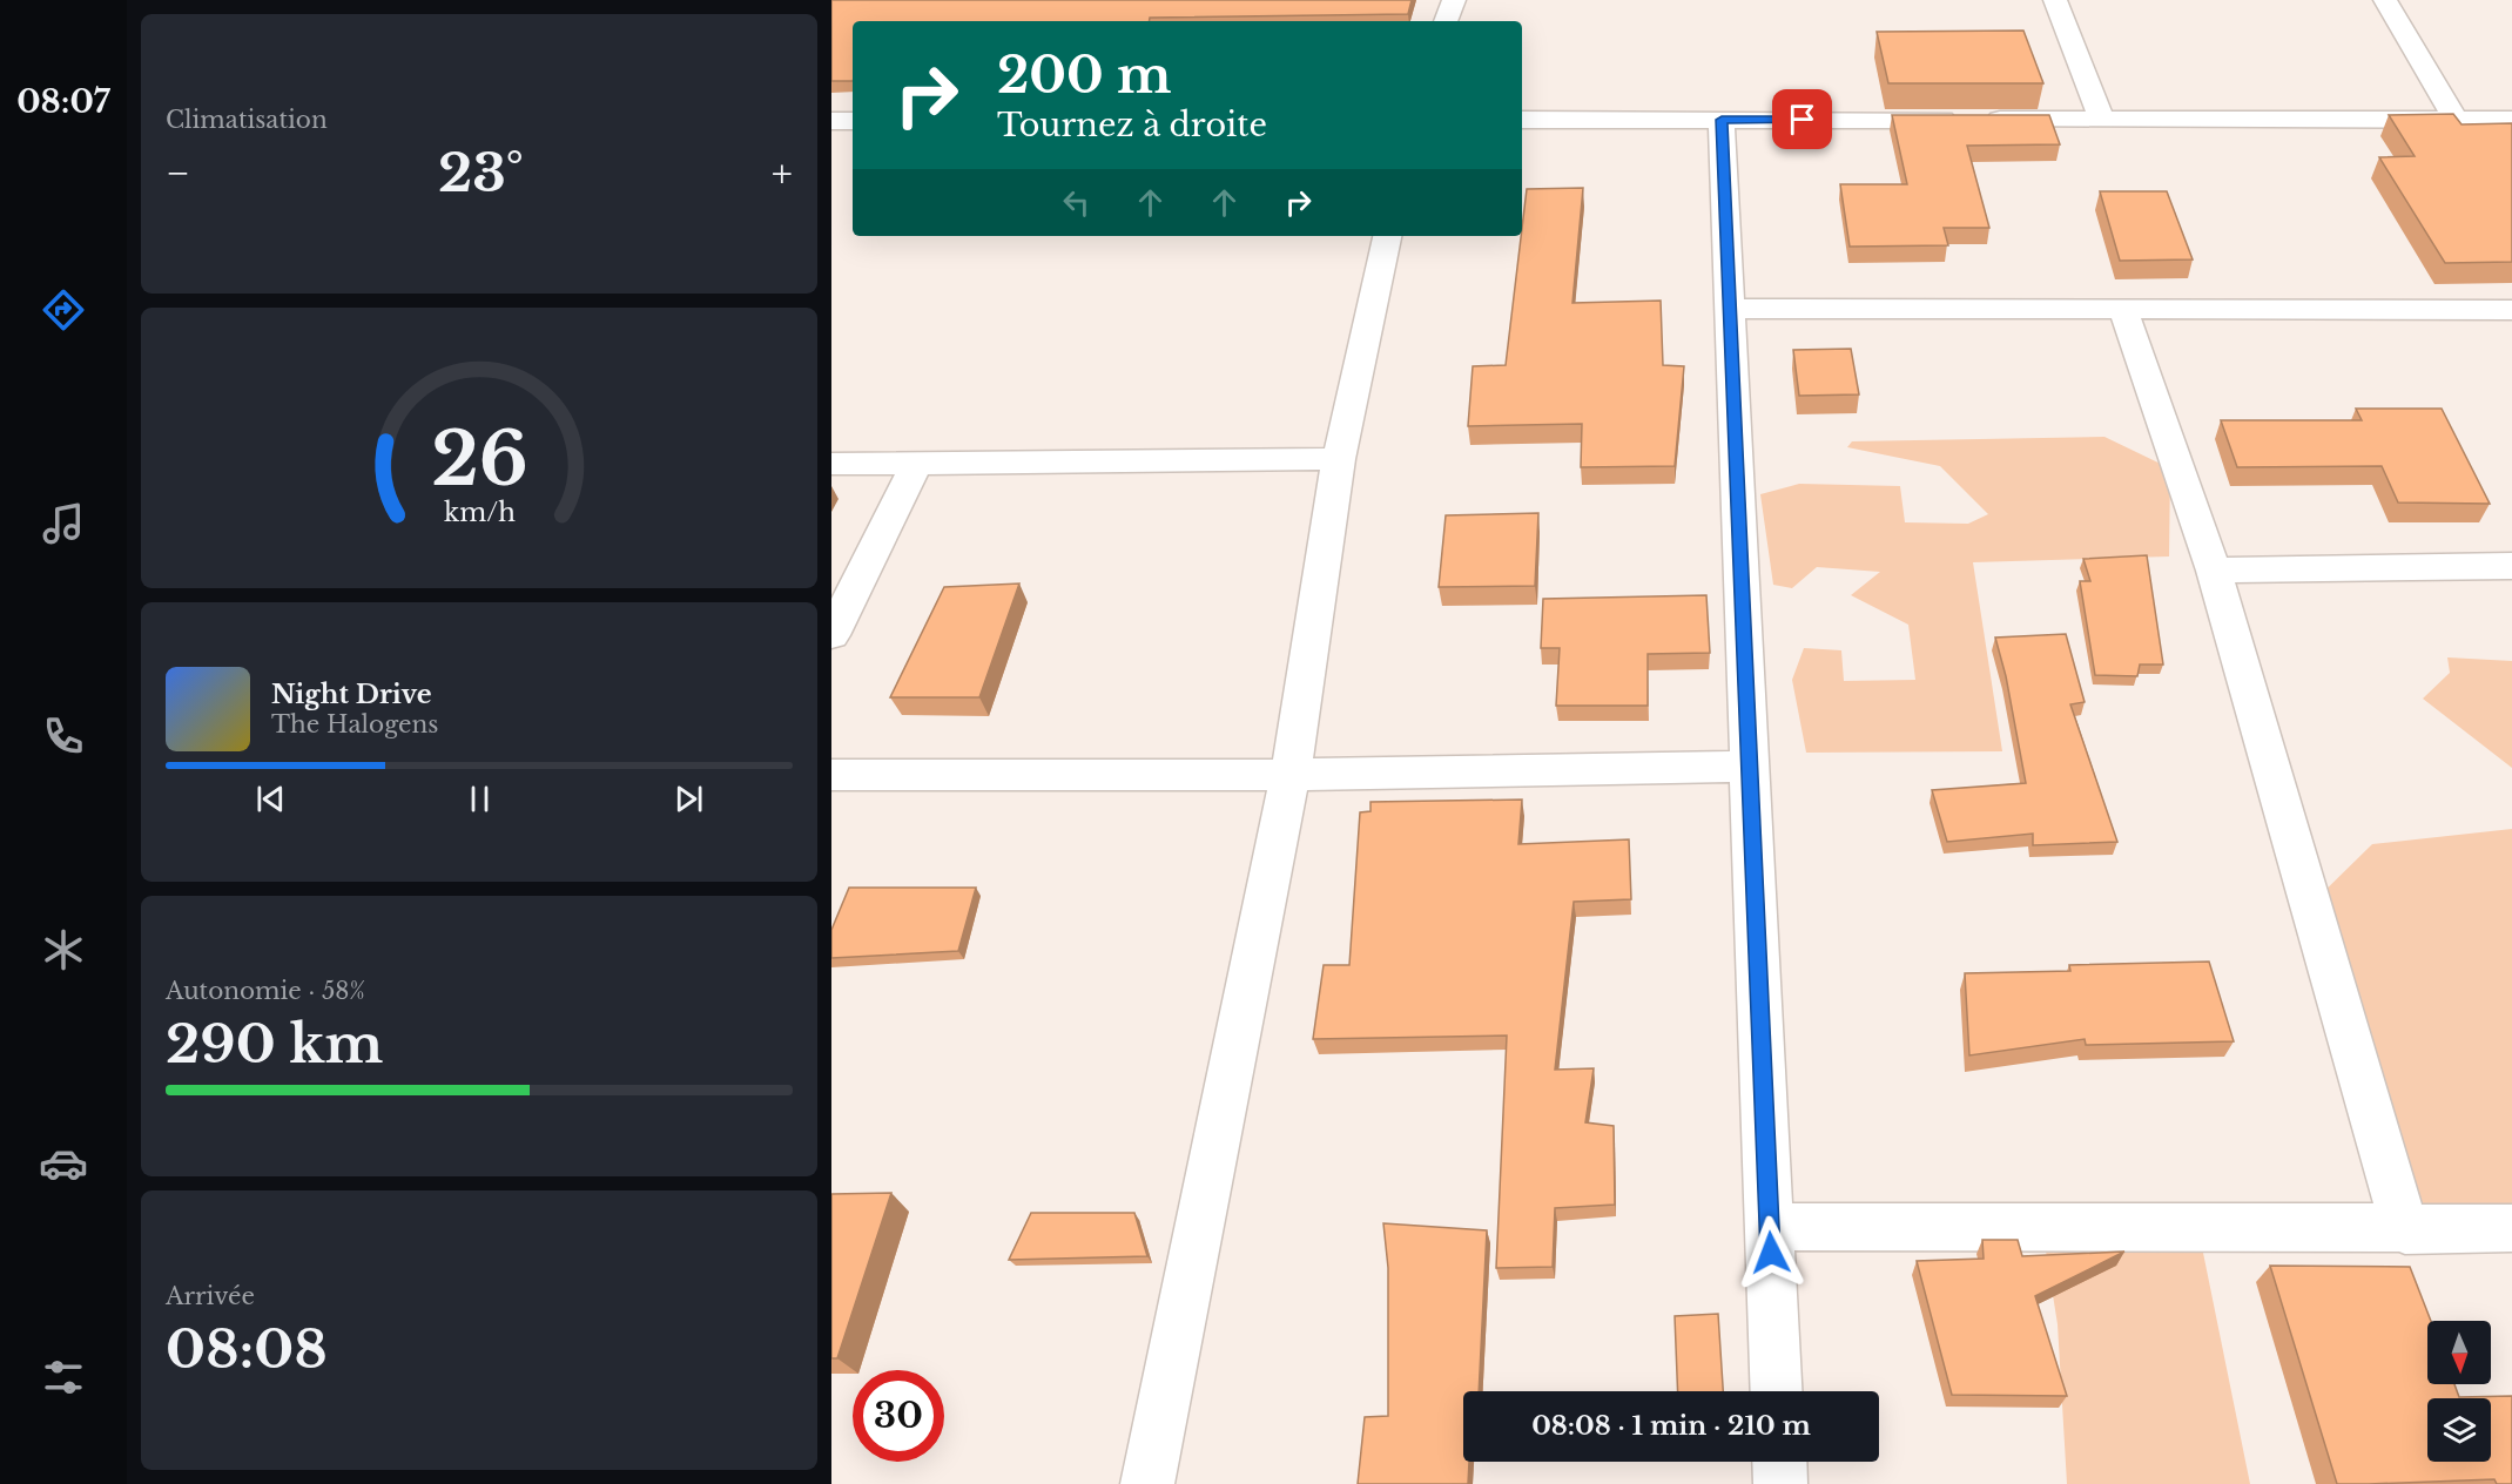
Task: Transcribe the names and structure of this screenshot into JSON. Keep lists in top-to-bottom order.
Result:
{
  "north": "bottom",
  "page": {
    "tabs": "08:07",
    "tile": [
      "Climatisation",
      ["Autonomie · 58%", "290 km"],
      ["Arrivée", "08:08"]
    ],
    "turn": ["200 m", "Tournez à droite"],
    "heat": ["−", "23°", "+"],
    "song": ["Night Drive", "The Halogens"],
    "limit": "30",
    "trip": "08:08 · 1 min · 210 m",
    "gauge": ["26", "km/h"]
  }
}
